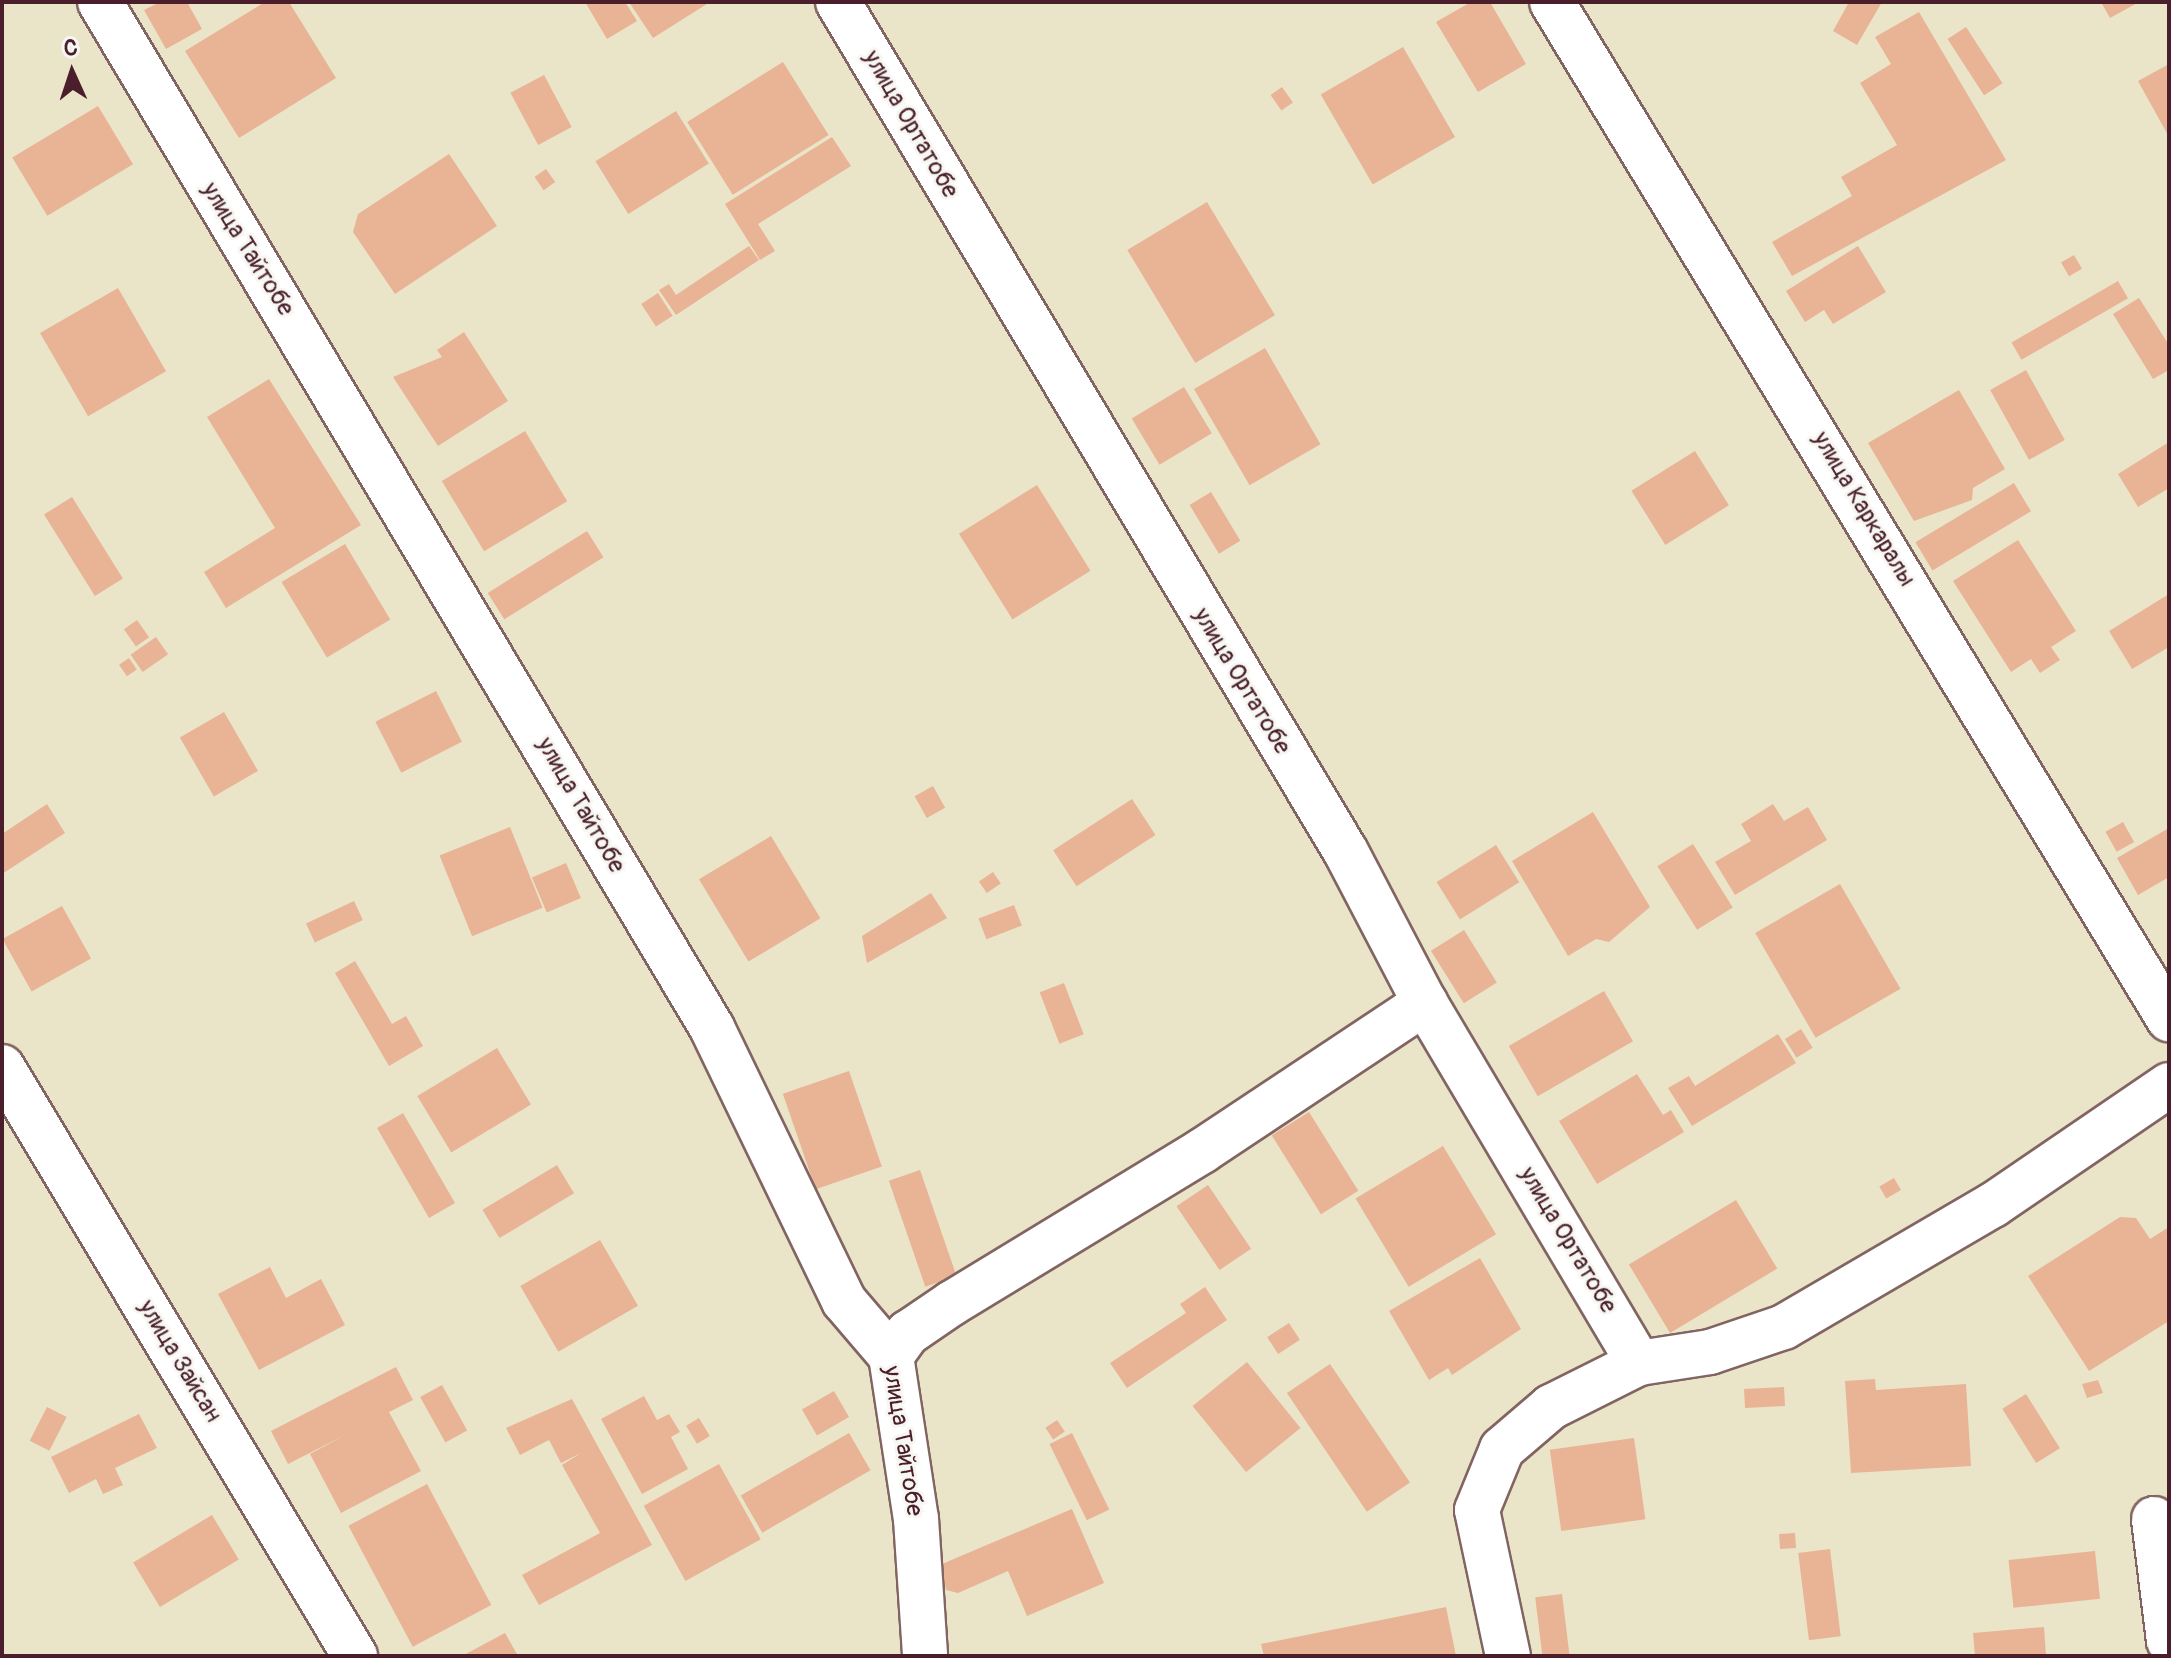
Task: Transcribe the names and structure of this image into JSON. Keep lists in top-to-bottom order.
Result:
{
  "streets": {
    "street": [
      "улица Ортатобе",
      "улица Тайтобе",
      "улица Каркаралы",
      "улица Зайсан"
    ]
  },
  "north": "top"
}
